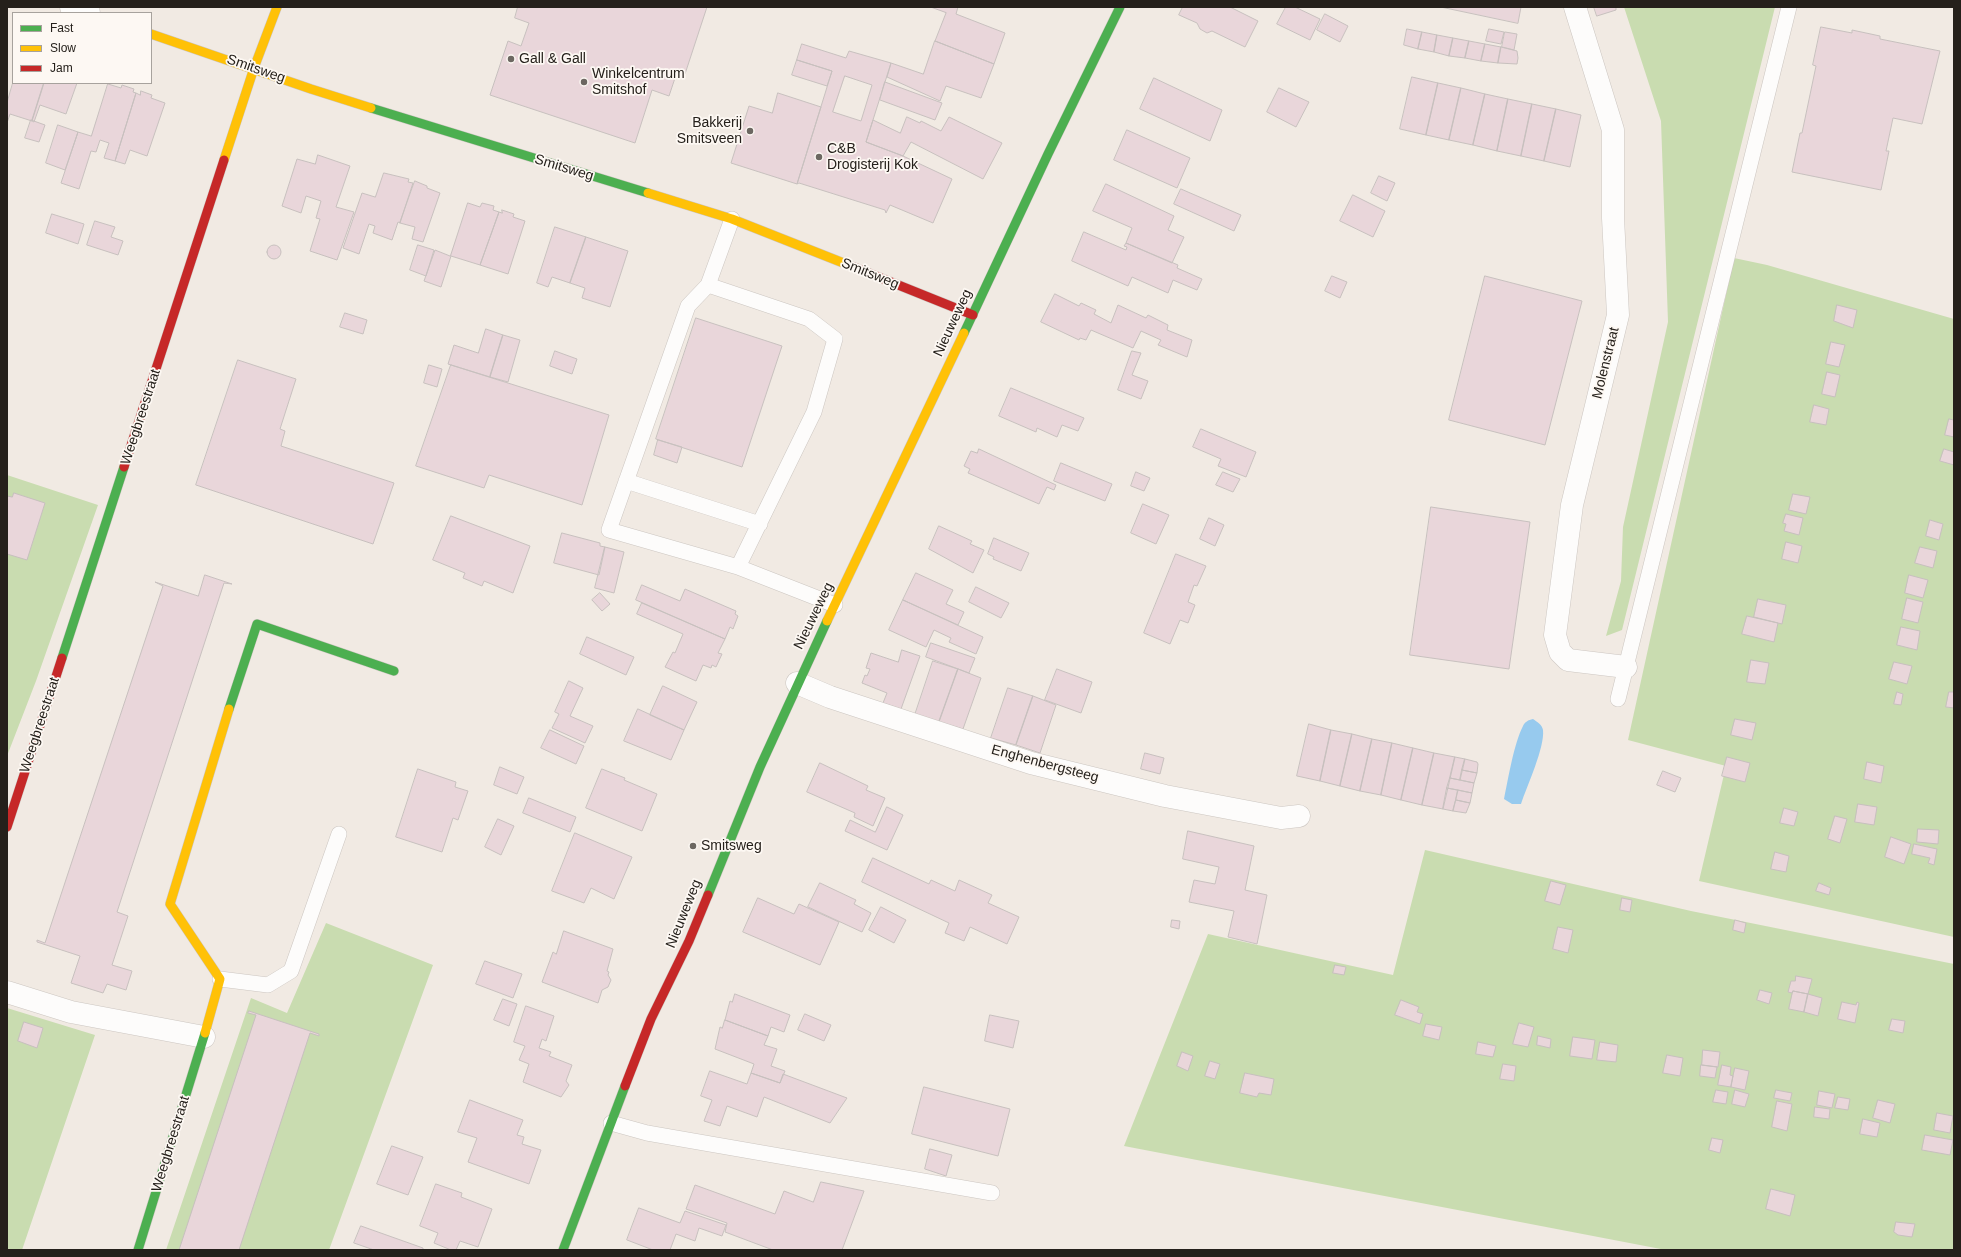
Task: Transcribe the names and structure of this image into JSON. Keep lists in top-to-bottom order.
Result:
{
  "streets": {
    "street": [
      "Smitsweg",
      "Nieuweweg",
      "Molenstraat",
      "Weegbreestraat",
      "Enghenbergsteeg"
    ]
  },
  "crossings": [
    ["Smitsweg", "Nieuweweg"],
    ["Smitsweg", "Weegbreestraat"],
    ["Nieuweweg", "Enghenbergsteeg"]
  ],
  "places": [
    "Gall & Gall",
    "Winkelcentrum Smitshof",
    "Bakkerij Smitsveen",
    "C&B Drogisterij Kok",
    "Smitsweg"
  ],
  "legend": ["Fast", "Slow", "Jam"]
}
